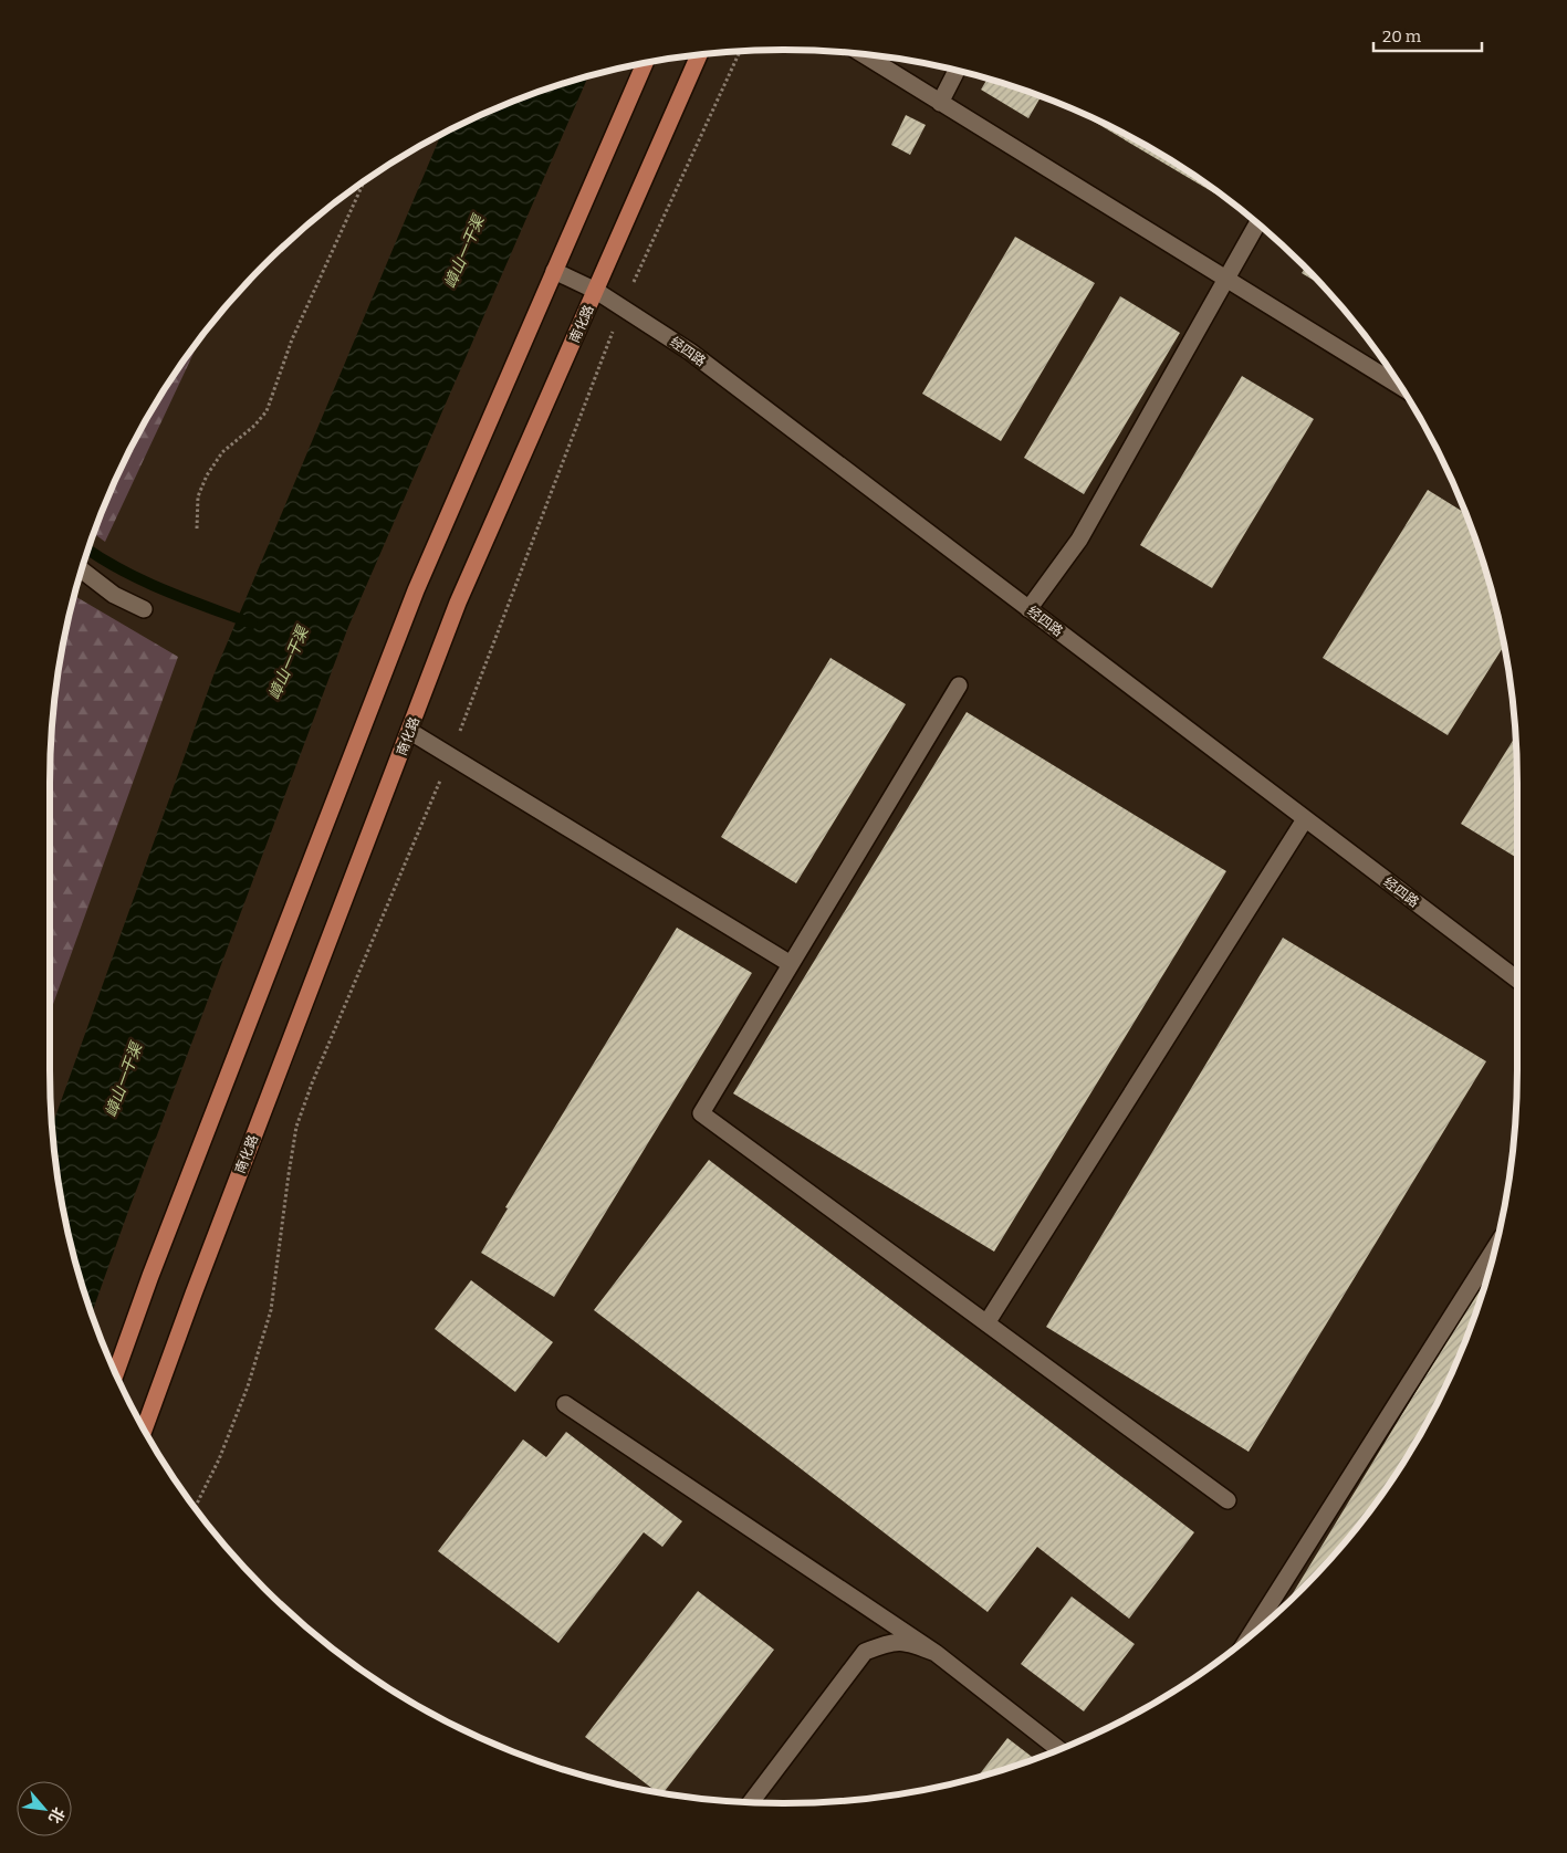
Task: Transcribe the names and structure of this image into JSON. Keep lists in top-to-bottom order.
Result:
{
  "streets": {
    "main road": ["南化路"],
    "street": ["经四路"]
  },
  "crossings": [
    ["南化路", "经四路"]
  ],
  "water": ["嶂山一干渠"],
  "scale_bar": "20 m",
  "north": "bottom right"
}
